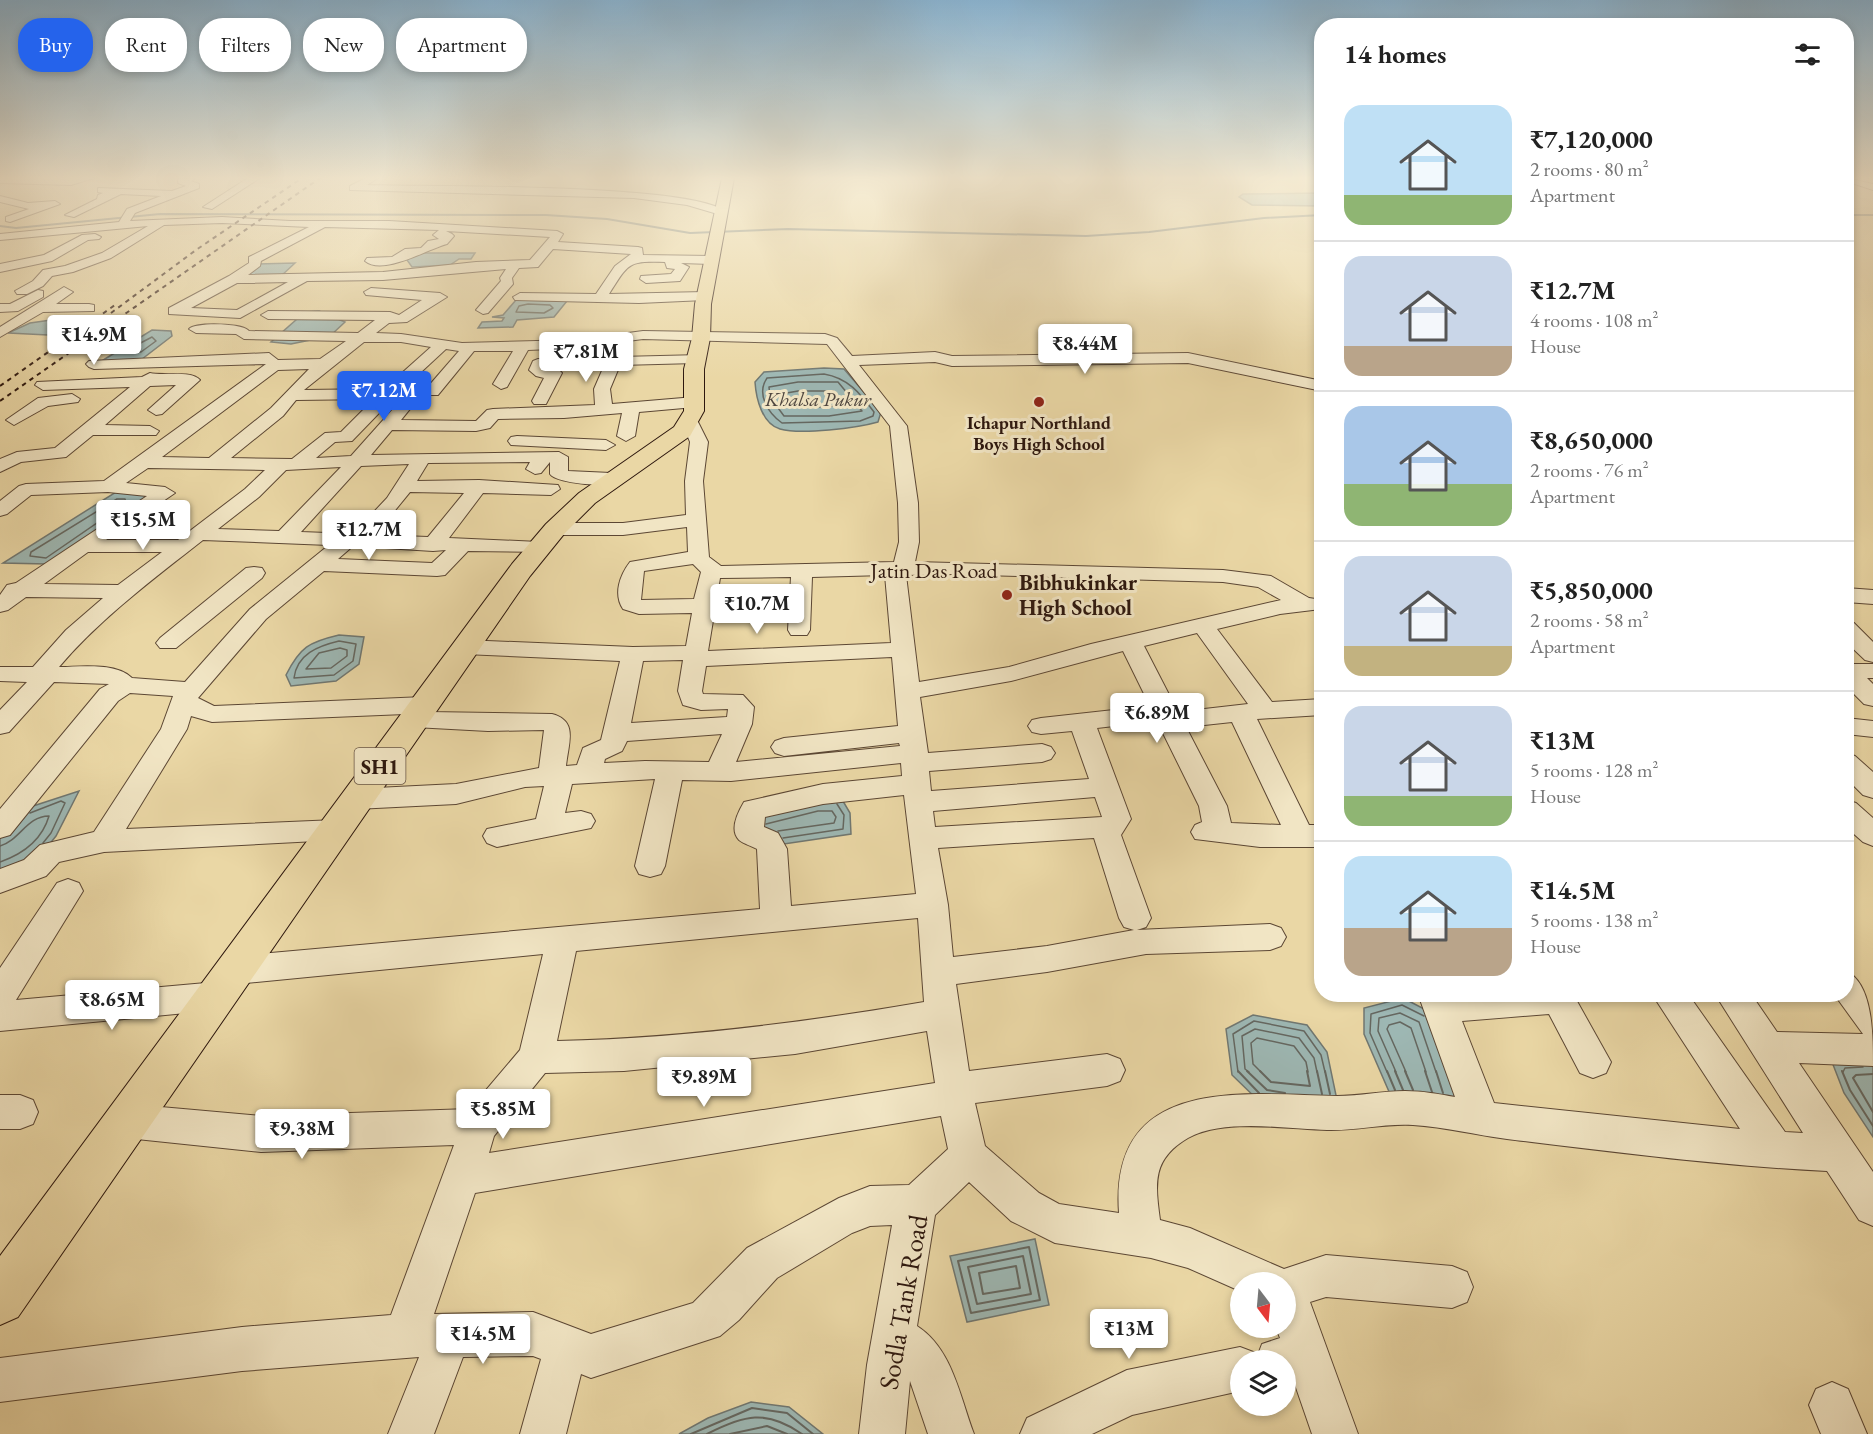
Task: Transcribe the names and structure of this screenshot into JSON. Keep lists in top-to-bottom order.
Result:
{
  "streets": {
    "main road": ["SH1"],
    "street": ["Jatin Das Road", "Sodla Tank Road"]
  },
  "water": ["Khalsa Pukur"],
  "places": ["Ichapur Northland Boys High School", "Bibhukinkar High School"],
  "north": "bottom",
  "page": {
    "chip": [
      "Buy",
      "Rent",
      "Filters",
      "New",
      "Apartment"
    ],
    "heading": "14 homes",
    "list": [
      {
        "name": "₹7,120,000",
        "note": "2 rooms · 80 m² · Apartment"
      },
      {
        "name": "₹12.7M",
        "note": "4 rooms · 108 m² · House"
      },
      {
        "name": "₹8,650,000",
        "note": "2 rooms · 76 m² · Apartment"
      },
      {
        "name": "₹5,850,000",
        "note": "2 rooms · 58 m² · Apartment"
      },
      {
        "name": "₹13M",
        "note": "5 rooms · 128 m² · House"
      },
      {
        "name": "₹14.5M",
        "note": "5 rooms · 138 m² · House"
      }
    ],
    "price": [
      "₹14.9M",
      "₹8.44M",
      "₹7.81M",
      "₹7.12M",
      "₹15.5M",
      "₹12.7M",
      "₹10.7M",
      "₹6.89M",
      "₹8.65M",
      "₹9.89M",
      "₹5.85M",
      "₹9.38M",
      "₹13M",
      "₹14.5M"
    ]
  }
}
